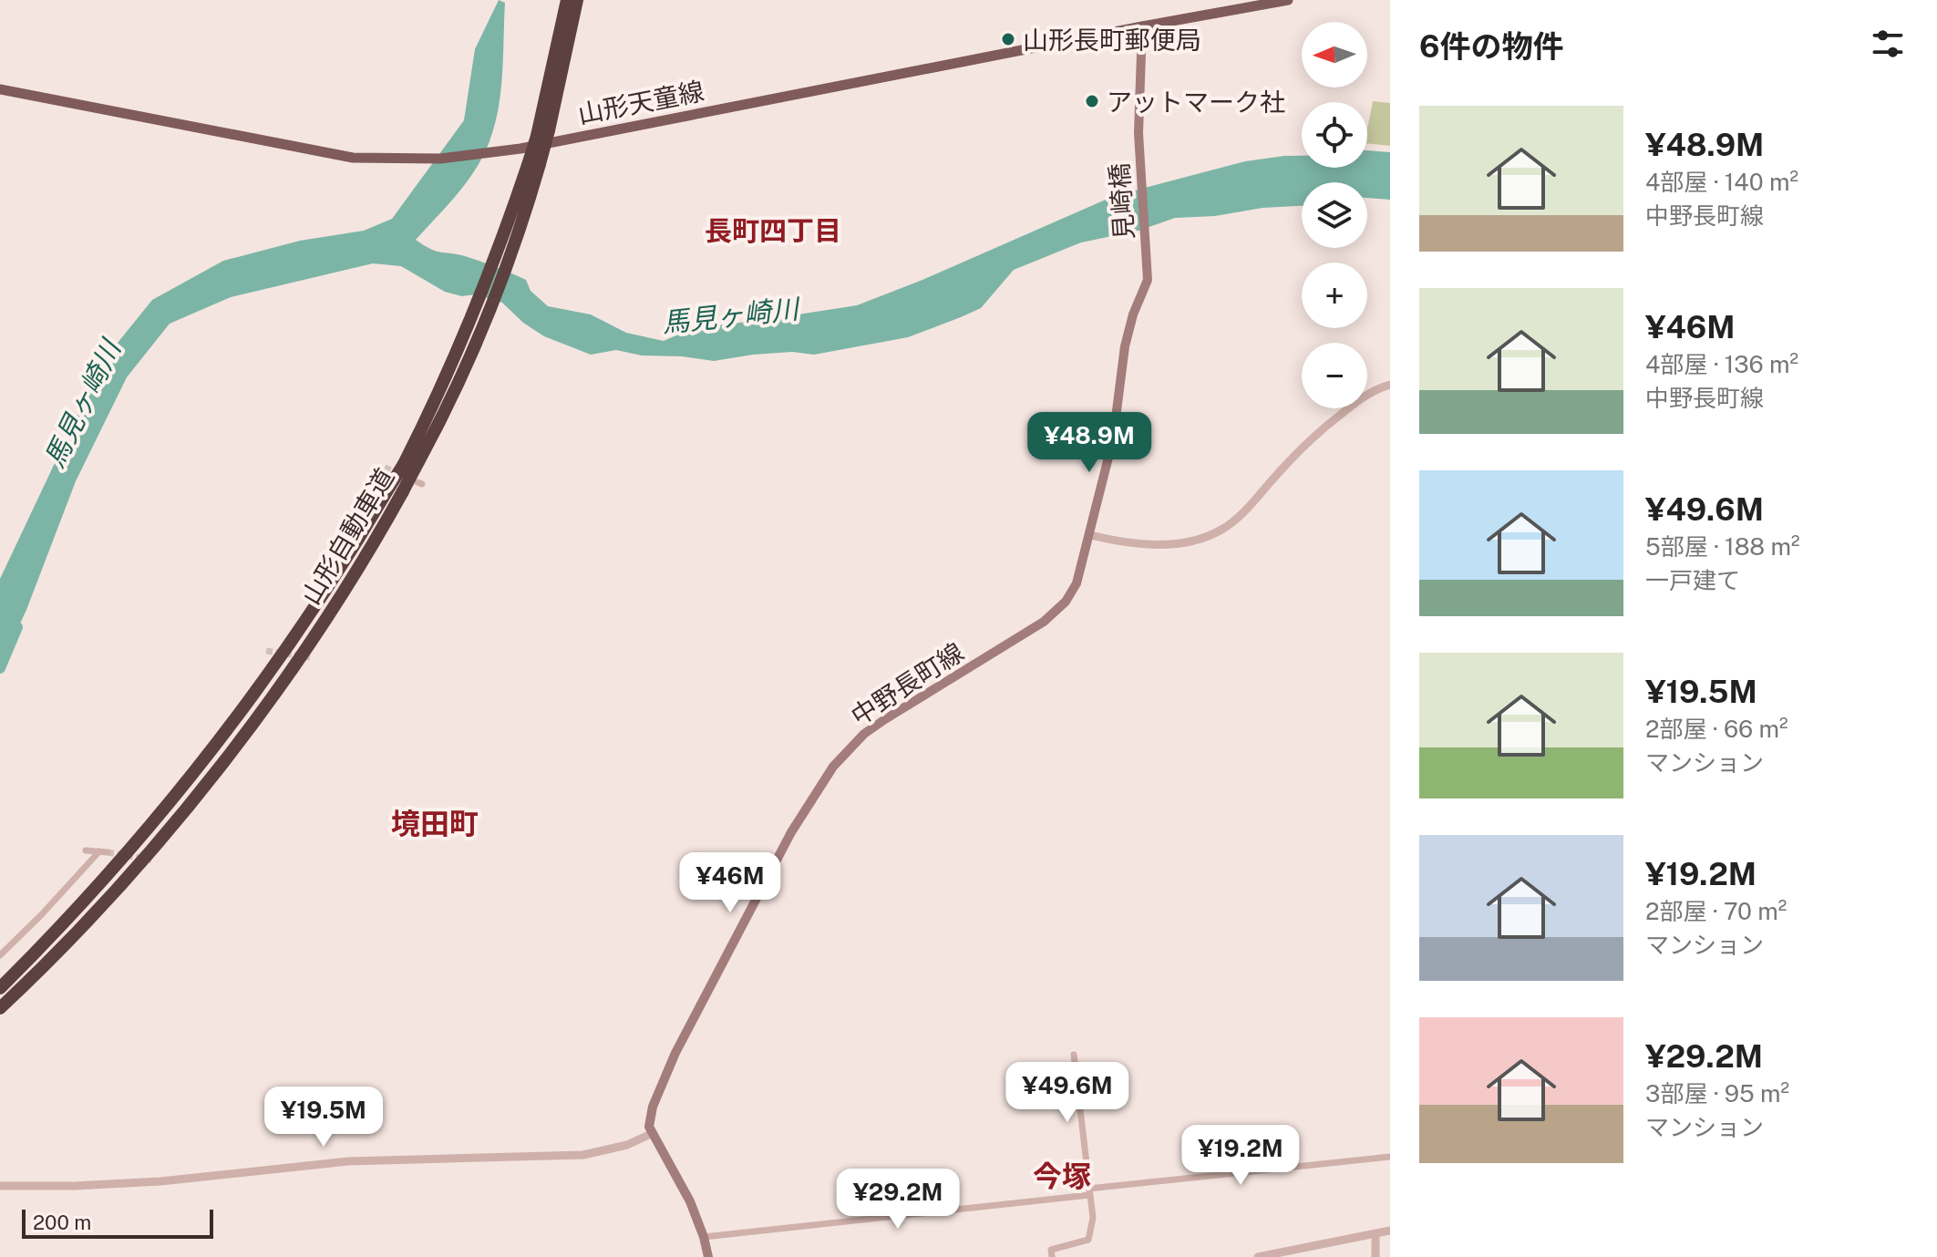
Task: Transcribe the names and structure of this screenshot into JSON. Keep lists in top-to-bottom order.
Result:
{
  "streets": {
    "highway": ["山形自動車道"],
    "main road": ["山形天童線", "見崎橋", "中野長町線"]
  },
  "crossings": [
    ["山形天童線", "見崎橋"],
    ["見崎橋", "中野長町線"]
  ],
  "districts": ["長町四丁目", "境田町", "今塚"],
  "water": ["馬見ヶ崎川"],
  "places": ["山形長町郵便局", "アットマーク社"],
  "scale_bar": "200 m",
  "north": "left",
  "page": {
    "heading": "6件の物件",
    "map_buttons": ["+", "−"],
    "list": [
      {
        "name": "¥48.9M",
        "note": "4部屋 · 140 m² · 中野長町線"
      },
      {
        "name": "¥46M",
        "note": "4部屋 · 136 m² · 中野長町線"
      },
      {
        "name": "¥49.6M",
        "note": "5部屋 · 188 m² · 一戸建て"
      },
      {
        "name": "¥19.5M",
        "note": "2部屋 · 66 m² · マンション"
      },
      {
        "name": "¥19.2M",
        "note": "2部屋 · 70 m² · マンション"
      },
      {
        "name": "¥29.2M",
        "note": "3部屋 · 95 m² · マンション"
      }
    ],
    "price": [
      "¥48.9M",
      "¥46M",
      "¥49.6M",
      "¥19.5M",
      "¥19.2M",
      "¥29.2M"
    ],
    "scale": "200 m"
  }
}
